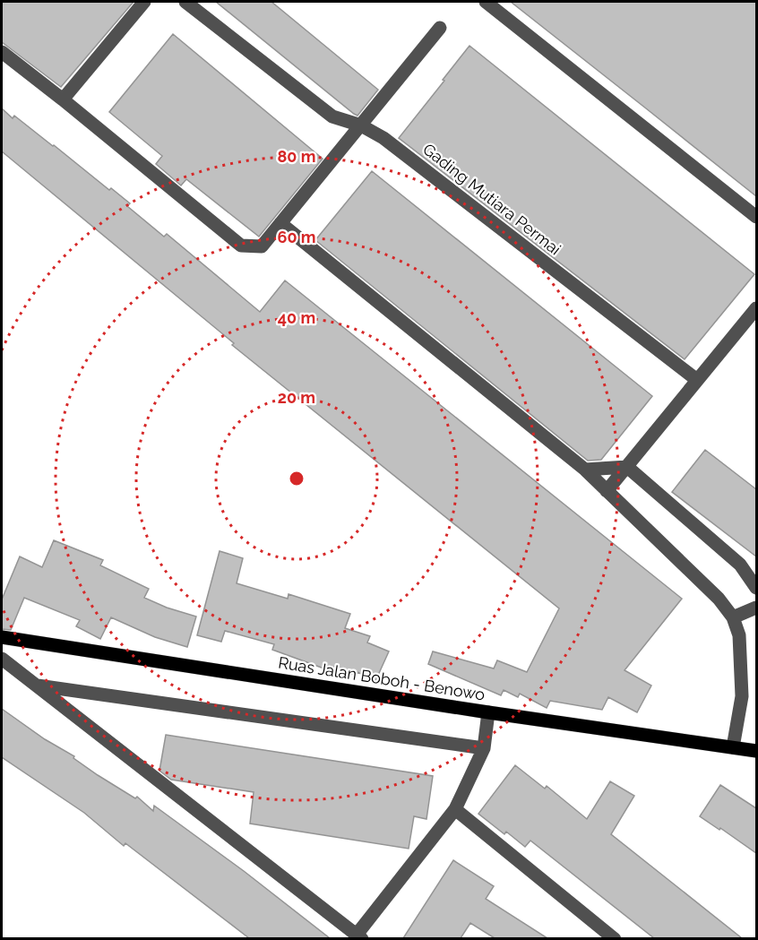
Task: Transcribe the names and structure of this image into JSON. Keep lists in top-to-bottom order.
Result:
{
  "streets": {
    "main road": ["Ruas Jalan Boboh - Benowo"],
    "street": ["Gading Mutiara Permai"]
  },
  "rings": [
    "80 m",
    "60 m",
    "40 m",
    "20 m"
  ]
}
